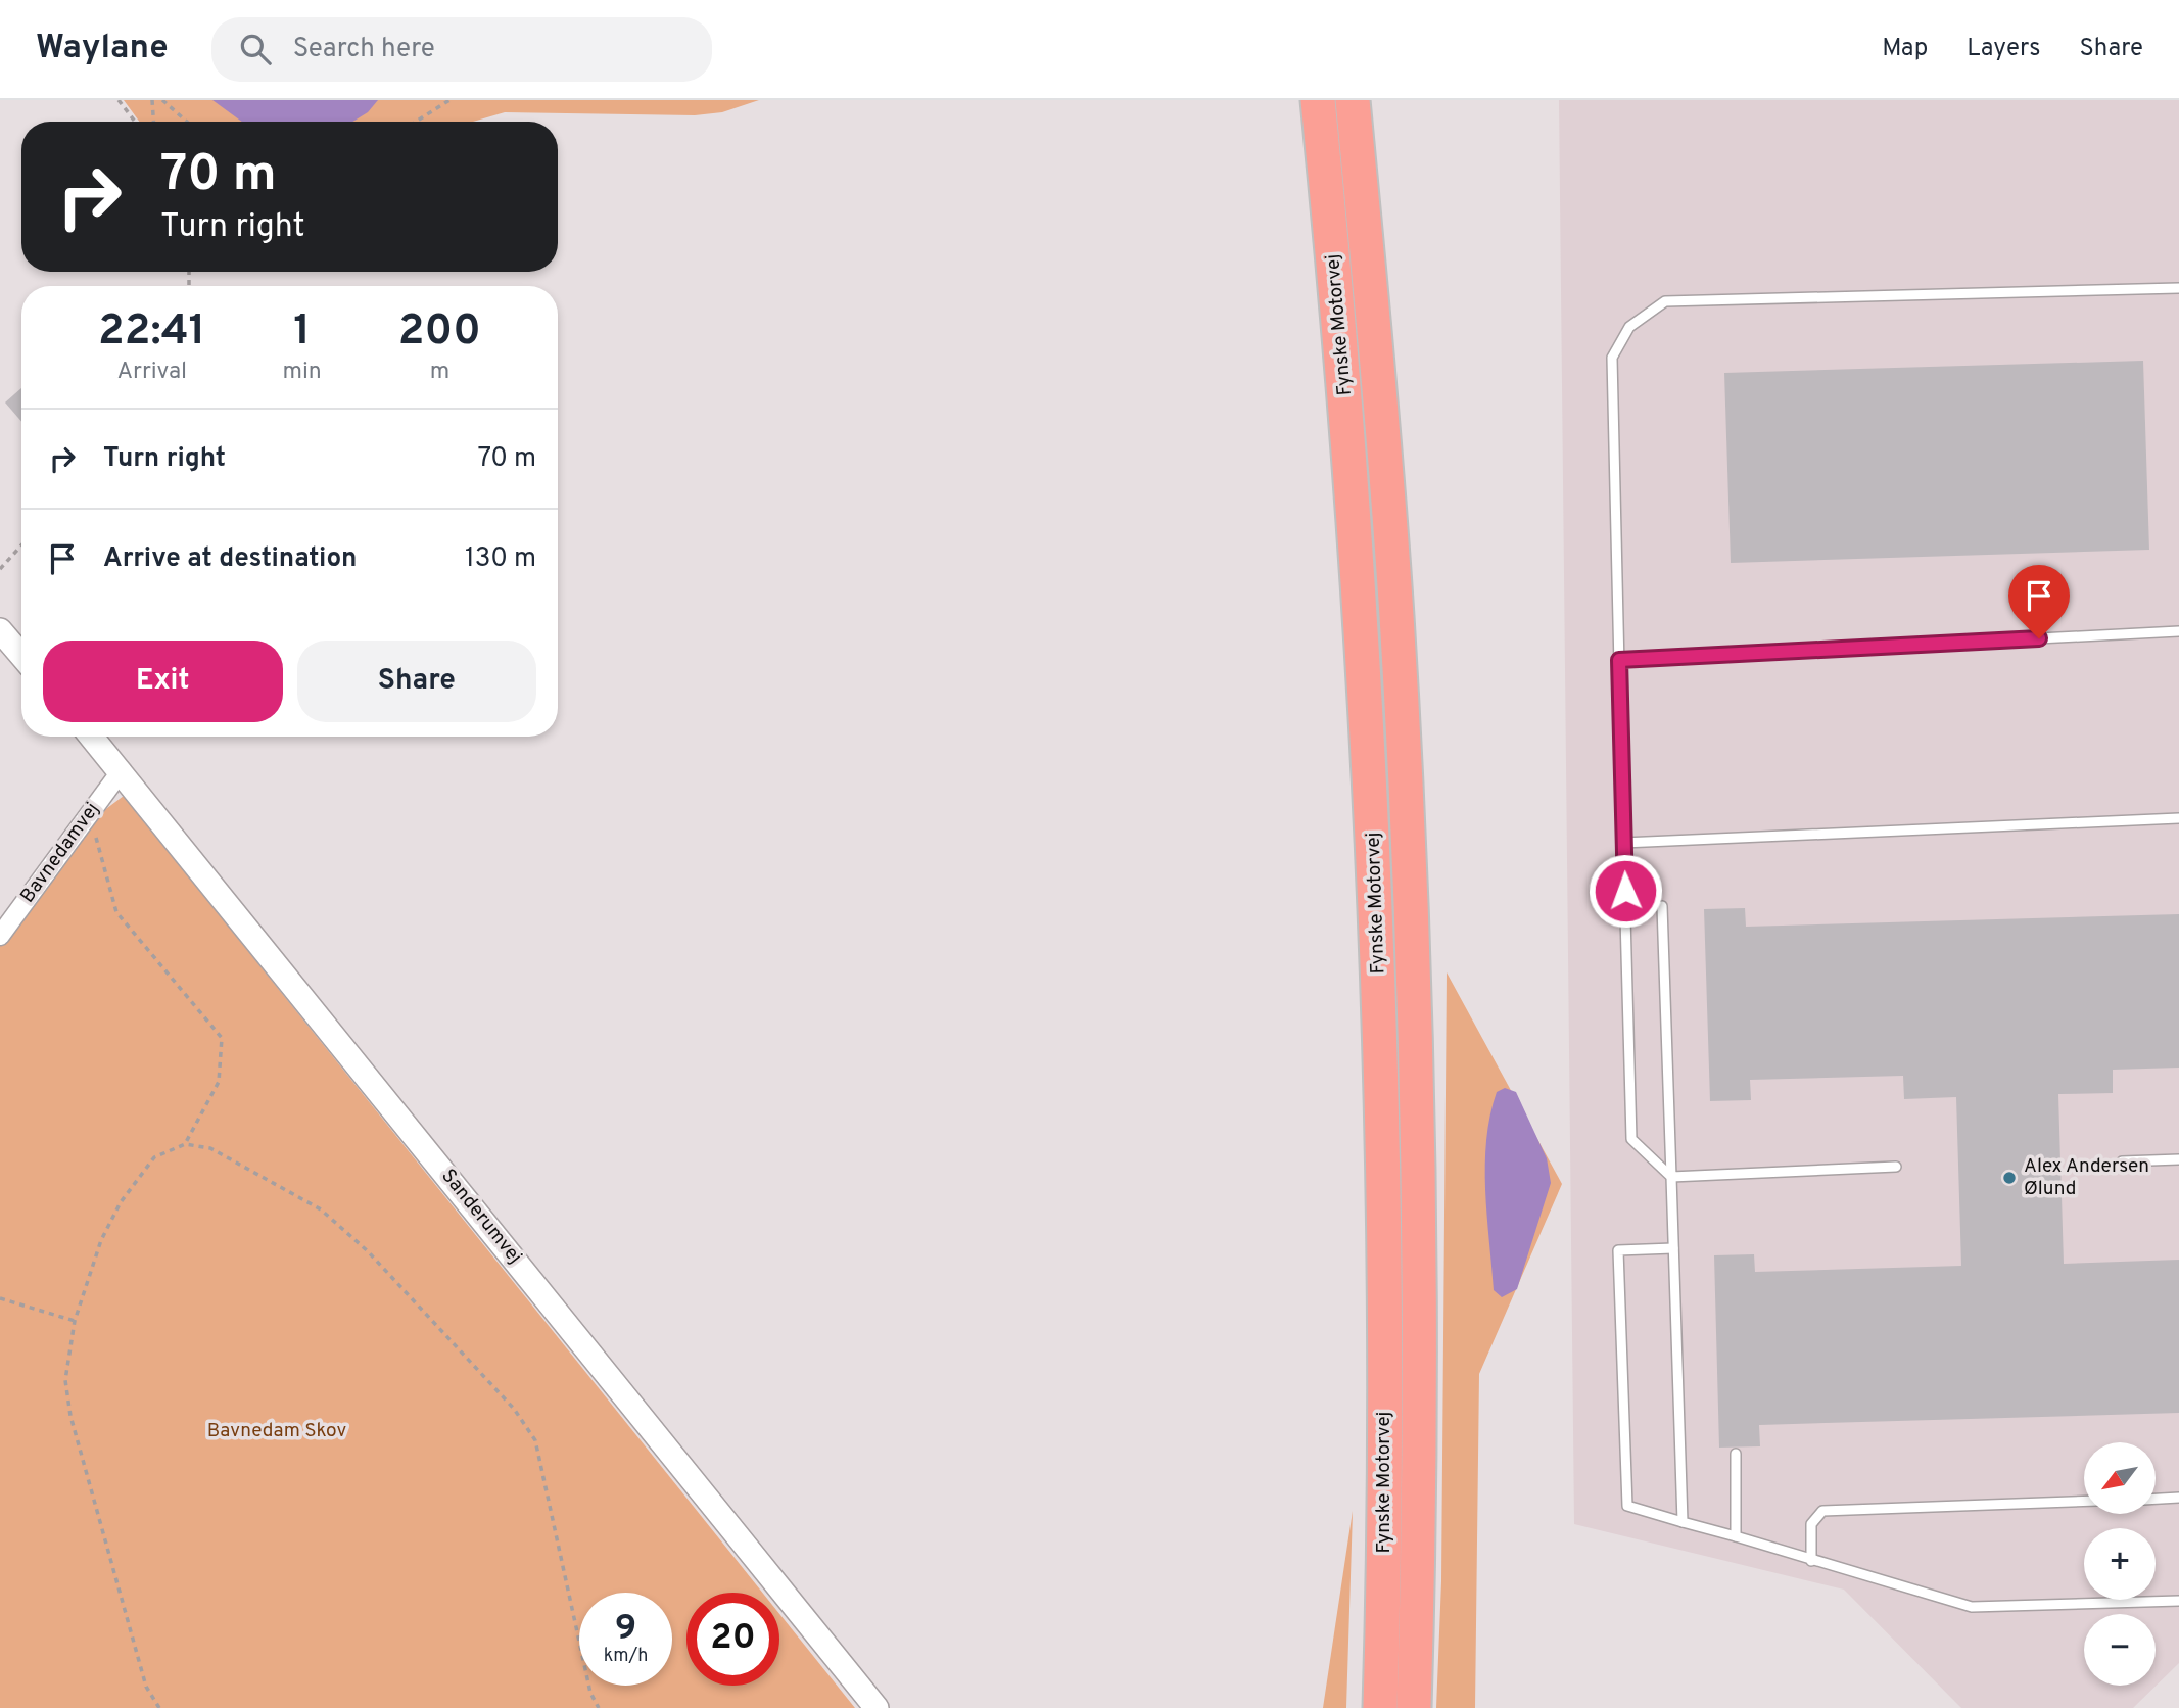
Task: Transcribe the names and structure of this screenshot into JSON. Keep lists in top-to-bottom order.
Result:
{
  "streets": {
    "highway": ["Fynske Motorvej"],
    "street": ["Bavnedamvej", "Sanderumvej"]
  },
  "crossings": [
    ["Bavnedamvej", "Sanderumvej"]
  ],
  "parks": ["Bavnedam Skov"],
  "places": ["Alex Andersen Ølund"],
  "north": "bottom left",
  "page": {
    "header": "Waylane",
    "search": "Search here",
    "nav": ["Map", "Layers", "Share"],
    "turn": ["70 m", "Turn right"],
    "eta": [
      "22:41",
      "Arrival",
      "1",
      "min",
      "200",
      "m"
    ],
    "list": [
      {
        "name": "Turn right",
        "value": "70 m"
      },
      {
        "name": "Arrive at destination",
        "value": "130 m"
      }
    ],
    "buttons": ["Exit", "Share"],
    "map_buttons": ["+", "−"],
    "speed": "9 km/h",
    "limit": "20"
  }
}
